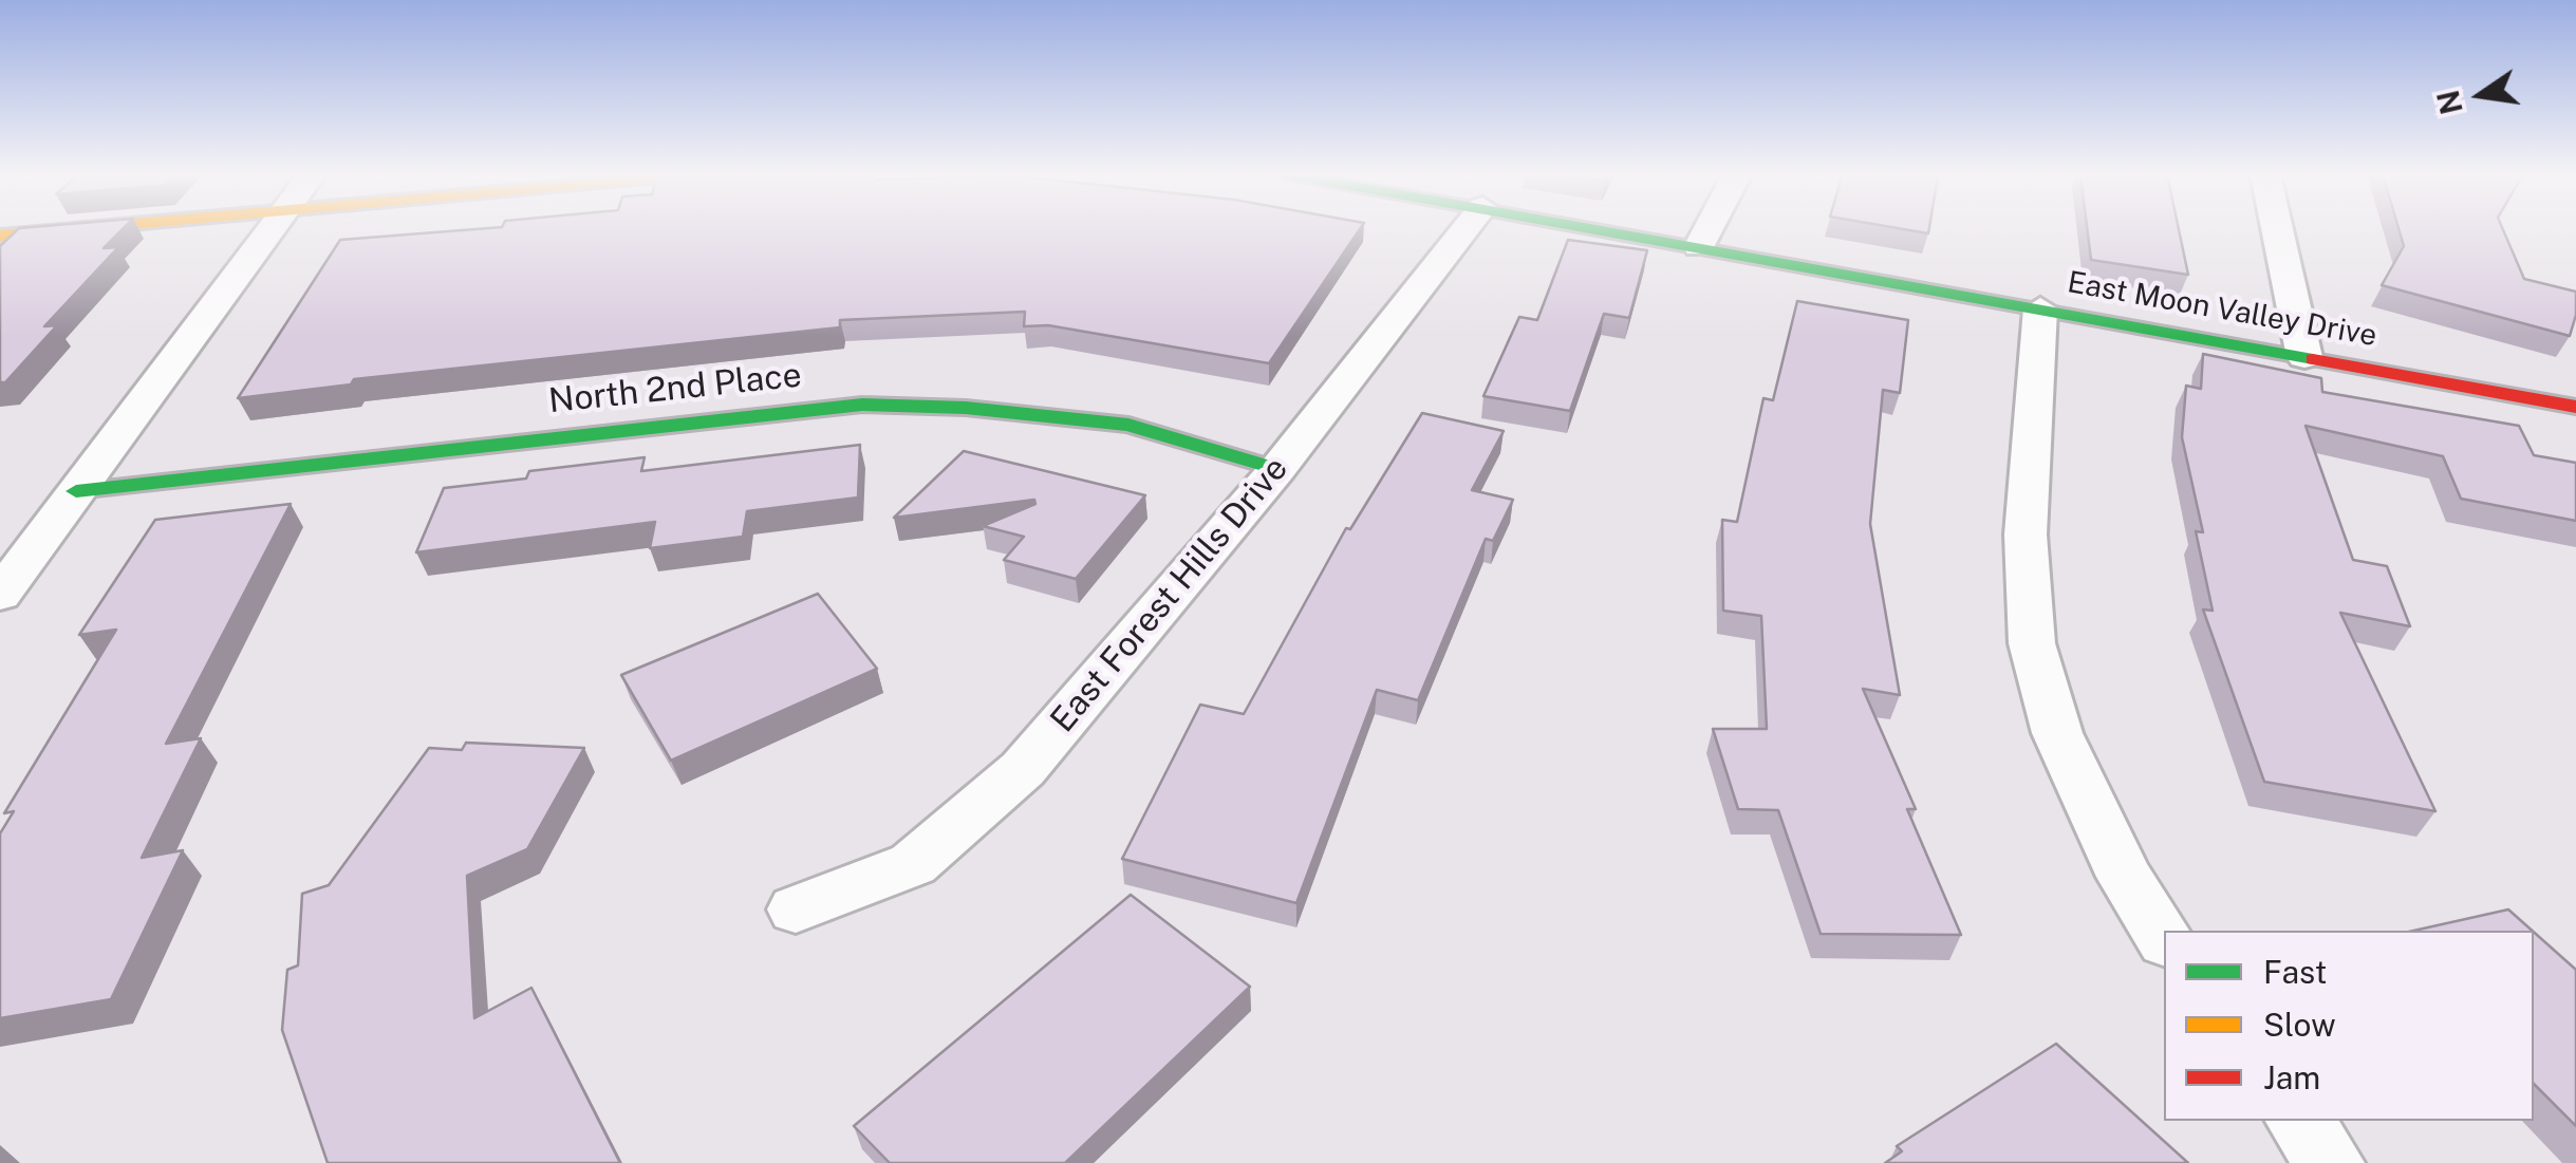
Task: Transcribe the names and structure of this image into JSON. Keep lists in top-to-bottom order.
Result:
{
  "streets": {
    "street": ["East Moon Valley Drive", "North 2nd Place", "East Forest Hills Drive"]
  },
  "crossings": [
    ["North 2nd Place", "East Forest Hills Drive"]
  ],
  "legend": ["Fast", "Slow", "Jam"],
  "north": "left"
}
